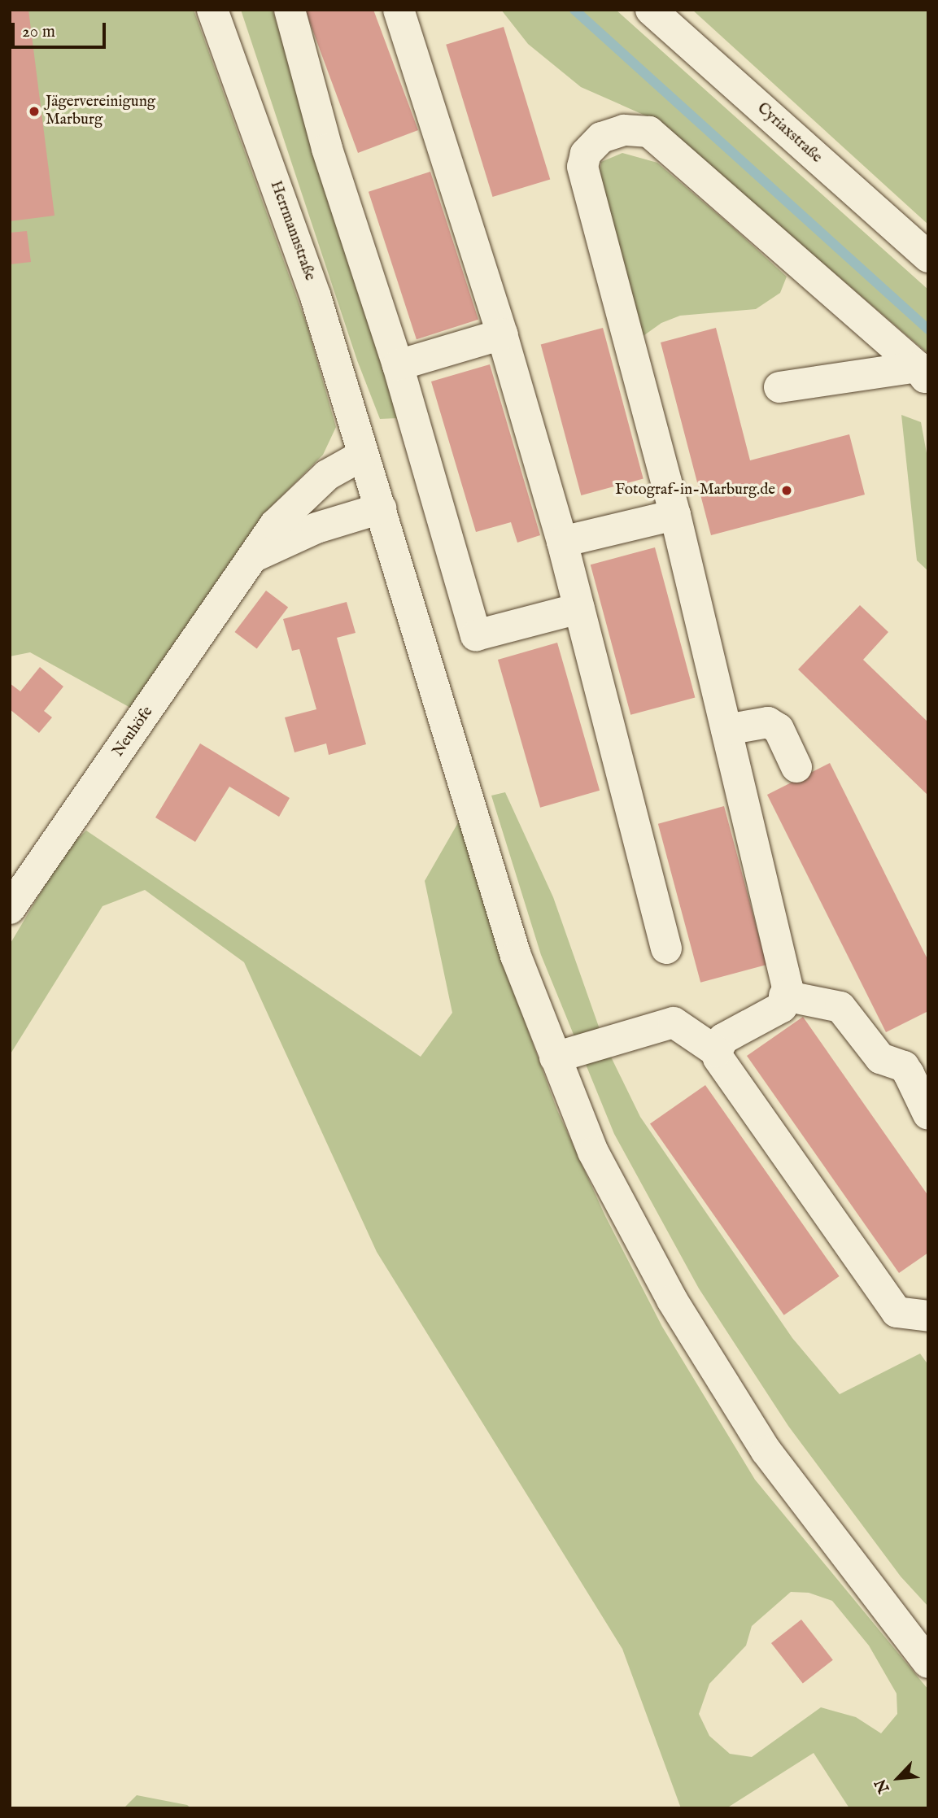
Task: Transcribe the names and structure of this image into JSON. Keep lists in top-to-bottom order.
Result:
{
  "streets": {
    "street": ["Cyriaxstraße", "Herrmannstraße", "Neuhöfe"]
  },
  "crossings": [
    ["Herrmannstraße", "Neuhöfe"]
  ],
  "places": ["Jägervereinigung Marburg", "Fotograf-in-Marburg.de"],
  "scale_bar": "20 m",
  "north": "bottom left"
}
